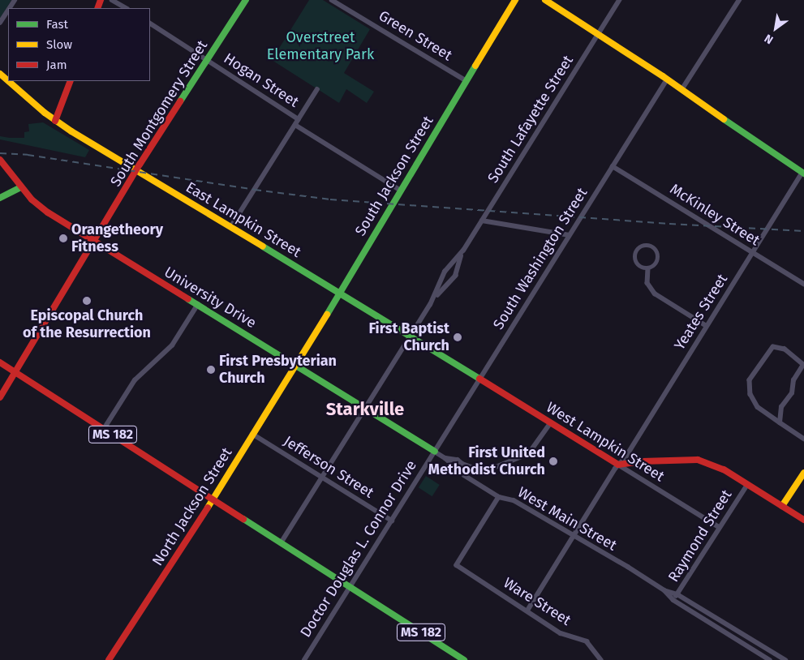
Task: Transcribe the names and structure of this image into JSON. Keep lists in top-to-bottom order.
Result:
{
  "streets": {
    "street": [
      "Green Street",
      "Hogan Street",
      "South Montgomery Street",
      "South Lafayette Street",
      "South Jackson Street",
      "McKinley Street",
      "East Lampkin Street",
      "South Washington Street",
      "University Drive",
      "Yeates Street",
      "MS 182",
      "West Lampkin Street",
      "Jefferson Street",
      "North Jackson Street",
      "West Main Street",
      "Raymond Street",
      "Doctor Douglas L. Connor Drive",
      "Ware Street"
    ]
  },
  "crossings": [
    ["Green Street", "South Jackson Street"],
    ["Hogan Street", "South Montgomery Street"],
    ["Hogan Street", "South Jackson Street"],
    ["South Montgomery Street", "East Lampkin Street"],
    ["South Montgomery Street", "University Drive"],
    ["South Montgomery Street", "MS 182"],
    ["South Lafayette Street", "East Lampkin Street"],
    ["South Lafayette Street", "University Drive"],
    ["South Lafayette Street", "MS 182"],
    ["South Lafayette Street", "Jefferson Street"],
    ["South Jackson Street", "East Lampkin Street"],
    ["South Jackson Street", "University Drive"],
    ["South Jackson Street", "North Jackson Street"],
    ["McKinley Street", "South Washington Street"],
    ["McKinley Street", "Yeates Street"],
    ["East Lampkin Street", "South Washington Street"],
    ["East Lampkin Street", "West Lampkin Street"],
    ["South Washington Street", "University Drive"],
    ["South Washington Street", "West Lampkin Street"],
    ["South Washington Street", "West Main Street"],
    ["South Washington Street", "Doctor Douglas L. Connor Drive"],
    ["University Drive", "North Jackson Street"],
    ["University Drive", "West Main Street"],
    ["University Drive", "Doctor Douglas L. Connor Drive"],
    ["Yeates Street", "West Lampkin Street"],
    ["Yeates Street", "West Main Street"],
    ["Yeates Street", "Ware Street"],
    ["MS 182", "North Jackson Street"],
    ["MS 182", "Doctor Douglas L. Connor Drive"],
    ["West Lampkin Street", "Raymond Street"],
    ["Jefferson Street", "North Jackson Street"],
    ["Jefferson Street", "Doctor Douglas L. Connor Drive"],
    ["West Main Street", "Raymond Street"],
    ["West Main Street", "Doctor Douglas L. Connor Drive"],
    ["West Main Street", "Ware Street"]
  ],
  "districts": ["Starkville"],
  "parks": ["Overstreet Elementary Park"],
  "places": [
    "Orangetheory Fitness",
    "Episcopal Church of the Resurrection",
    "First Baptist Church",
    "First Presbyterian Church",
    "First United Methodist Church"
  ],
  "legend": ["Fast", "Slow", "Jam"],
  "north": "bottom left"
}
